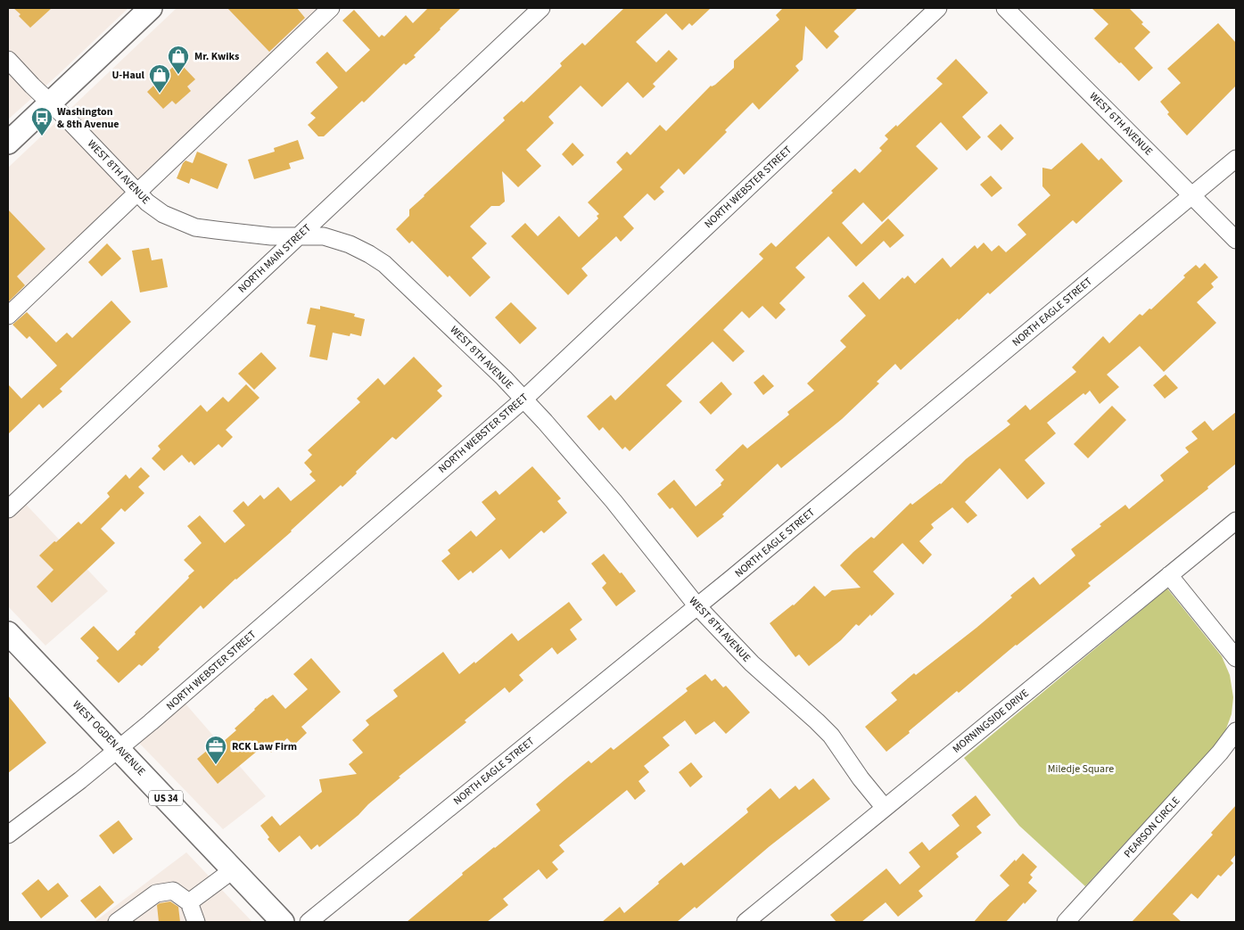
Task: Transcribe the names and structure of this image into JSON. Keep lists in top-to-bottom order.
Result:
{
  "streets": {
    "main road": ["WEST OGDEN AVENUE", "US 34"],
    "street": [
      "WEST 6TH AVENUE",
      "WEST 8TH AVENUE",
      "NORTH WEBSTER STREET",
      "NORTH MAIN STREET",
      "NORTH EAGLE STREET",
      "MORNINGSIDE DRIVE",
      "PEARSON CIRCLE"
    ]
  },
  "crossings": [
    ["WEST 6TH AVENUE", "NORTH EAGLE STREET"],
    ["WEST 8TH AVENUE", "NORTH WEBSTER STREET"],
    ["WEST 8TH AVENUE", "NORTH MAIN STREET"],
    ["WEST 8TH AVENUE", "NORTH EAGLE STREET"],
    ["WEST 8TH AVENUE", "MORNINGSIDE DRIVE"],
    ["NORTH WEBSTER STREET", "WEST OGDEN AVENUE"]
  ],
  "parks": ["Miledje Square"],
  "places": {
    "shop": ["Mr. Kwiks", "U-Haul"],
    "bus stop": ["Washington & 8th Avenue"],
    "office": ["RCK Law Firm"]
  }
}
